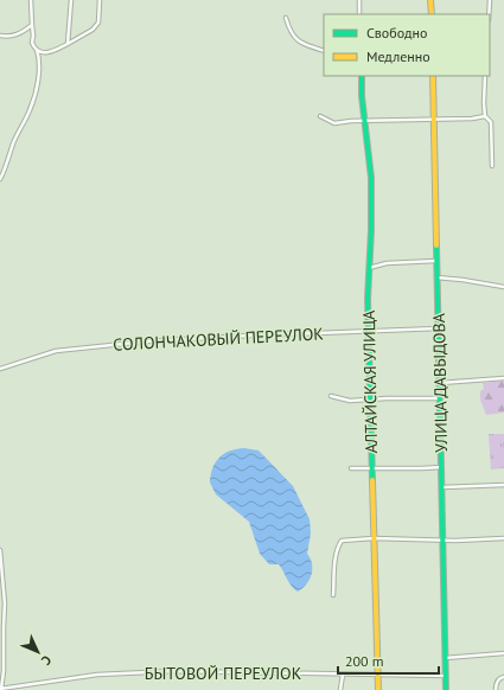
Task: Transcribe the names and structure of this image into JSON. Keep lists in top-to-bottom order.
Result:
{
  "streets": {
    "main road": ["АЛТАЙСКАЯ УЛИЦА", "УЛИЦА ДАВЫДОВА"],
    "street": ["СОЛОНЧАКОВЫЙ ПЕРЕУЛОК", "БЫТОВОЙ ПЕРЕУЛОК"]
  },
  "crossings": [
    ["СОЛОНЧАКОВЫЙ ПЕРЕУЛОК", "АЛТАЙСКАЯ УЛИЦА"],
    ["СОЛОНЧАКОВЫЙ ПЕРЕУЛОК", "УЛИЦА ДАВЫДОВА"],
    ["АЛТАЙСКАЯ УЛИЦА", "БЫТОВОЙ ПЕРЕУЛОК"],
    ["УЛИЦА ДАВЫДОВА", "БЫТОВОЙ ПЕРЕУЛОК"]
  ],
  "legend": ["Свободно", "Медленно"],
  "scale_bar": "200 m",
  "north": "bottom right"
}
